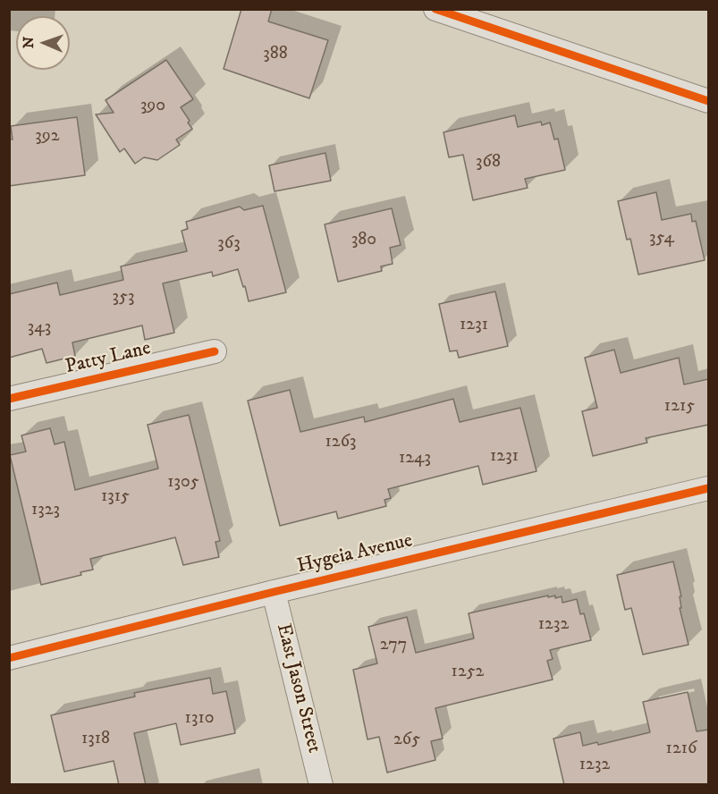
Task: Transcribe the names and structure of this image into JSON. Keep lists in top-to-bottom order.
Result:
{
  "streets": {
    "street": ["Patty Lane", "Hygeia Avenue", "East Jason Street"]
  },
  "crossings": [
    ["Hygeia Avenue", "East Jason Street"]
  ],
  "house_numbers": [
    "388",
    "390",
    "392",
    "368",
    "354",
    "380",
    "363",
    "353",
    "1231",
    "343",
    "1215",
    "1263",
    "1231",
    "1243",
    "1305",
    "1315",
    "1323",
    "1232",
    "277",
    "1252",
    "1310",
    "1318",
    "265",
    "1216",
    "1232"
  ],
  "north": "left"
}
